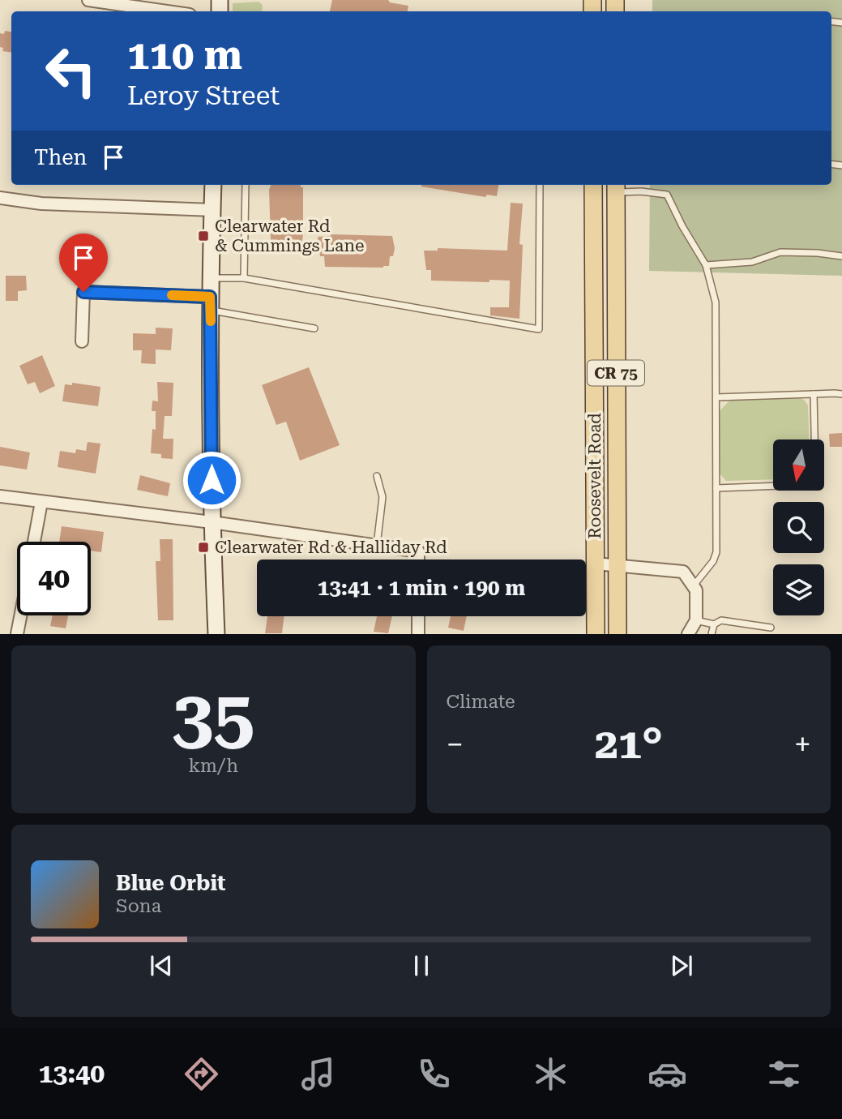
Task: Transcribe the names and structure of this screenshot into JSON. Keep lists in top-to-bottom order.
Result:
{
  "streets": {
    "main road": ["CR 75", "Roosevelt Road"]
  },
  "places": {
    "transit": ["Clearwater Rd & Cummings Lane", "Clearwater Rd & Halliday Rd"]
  },
  "north": "bottom",
  "page": {
    "turn": ["110 m", "Leroy Street"],
    "then": "Then",
    "limit": "40",
    "trip": "13:41 · 1 min · 190 m",
    "tile": [
      ["35", "km/h"],
      "Climate"
    ],
    "heat": ["−", "21°", "+"],
    "song": ["Blue Orbit", "Sona"],
    "tabs": "13:40"
  }
}
